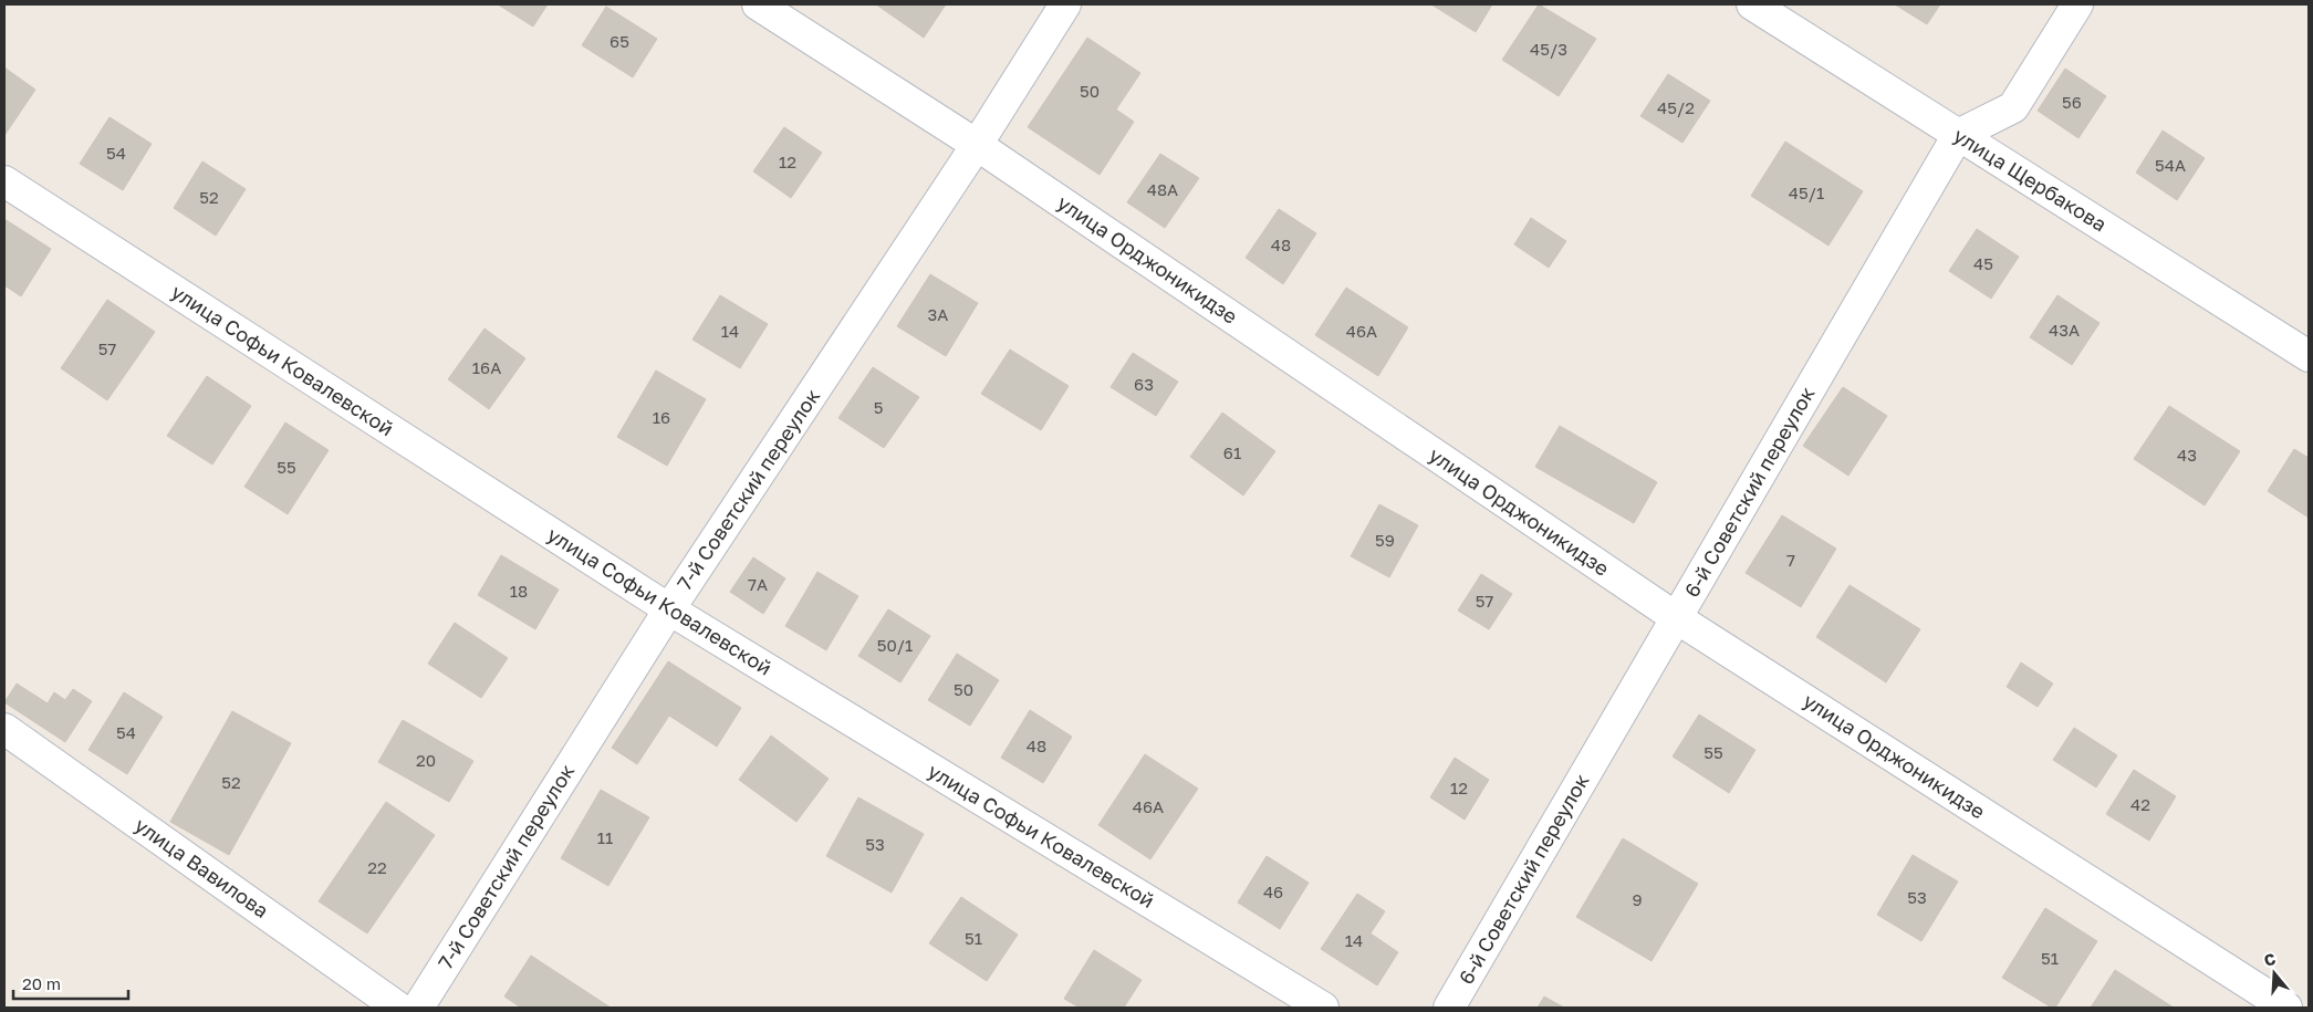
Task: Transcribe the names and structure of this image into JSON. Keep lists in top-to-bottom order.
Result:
{
  "streets": {
    "street": [
      "улица Щербакова",
      "улица Орджоникидзе",
      "улица Софьи Ковалевской",
      "7-й Советский переулок",
      "6-й Советский переулок",
      "улица Вавилова"
    ]
  },
  "crossings": [
    ["улица Щербакова", "6-й Советский переулок"],
    ["улица Орджоникидзе", "7-й Советский переулок"],
    ["улица Орджоникидзе", "6-й Советский переулок"],
    ["улица Софьи Ковалевской", "7-й Советский переулок"]
  ],
  "house_numbers": [
    "65",
    "45/3",
    "50",
    "56",
    "45/2",
    "54",
    "12",
    "54А",
    "48А",
    "45/1",
    "52",
    "48",
    "45",
    "3А",
    "43А",
    "14",
    "46А",
    "57",
    "16А",
    "63",
    "5",
    "16",
    "61",
    "43",
    "55",
    "59",
    "7",
    "7А",
    "18",
    "57",
    "50/1",
    "50",
    "54",
    "48",
    "55",
    "20",
    "52",
    "12",
    "42",
    "46А",
    "11",
    "53",
    "22",
    "46",
    "53",
    "9",
    "51",
    "14",
    "51"
  ],
  "scale_bar": "20 m",
  "north": "top"
}
